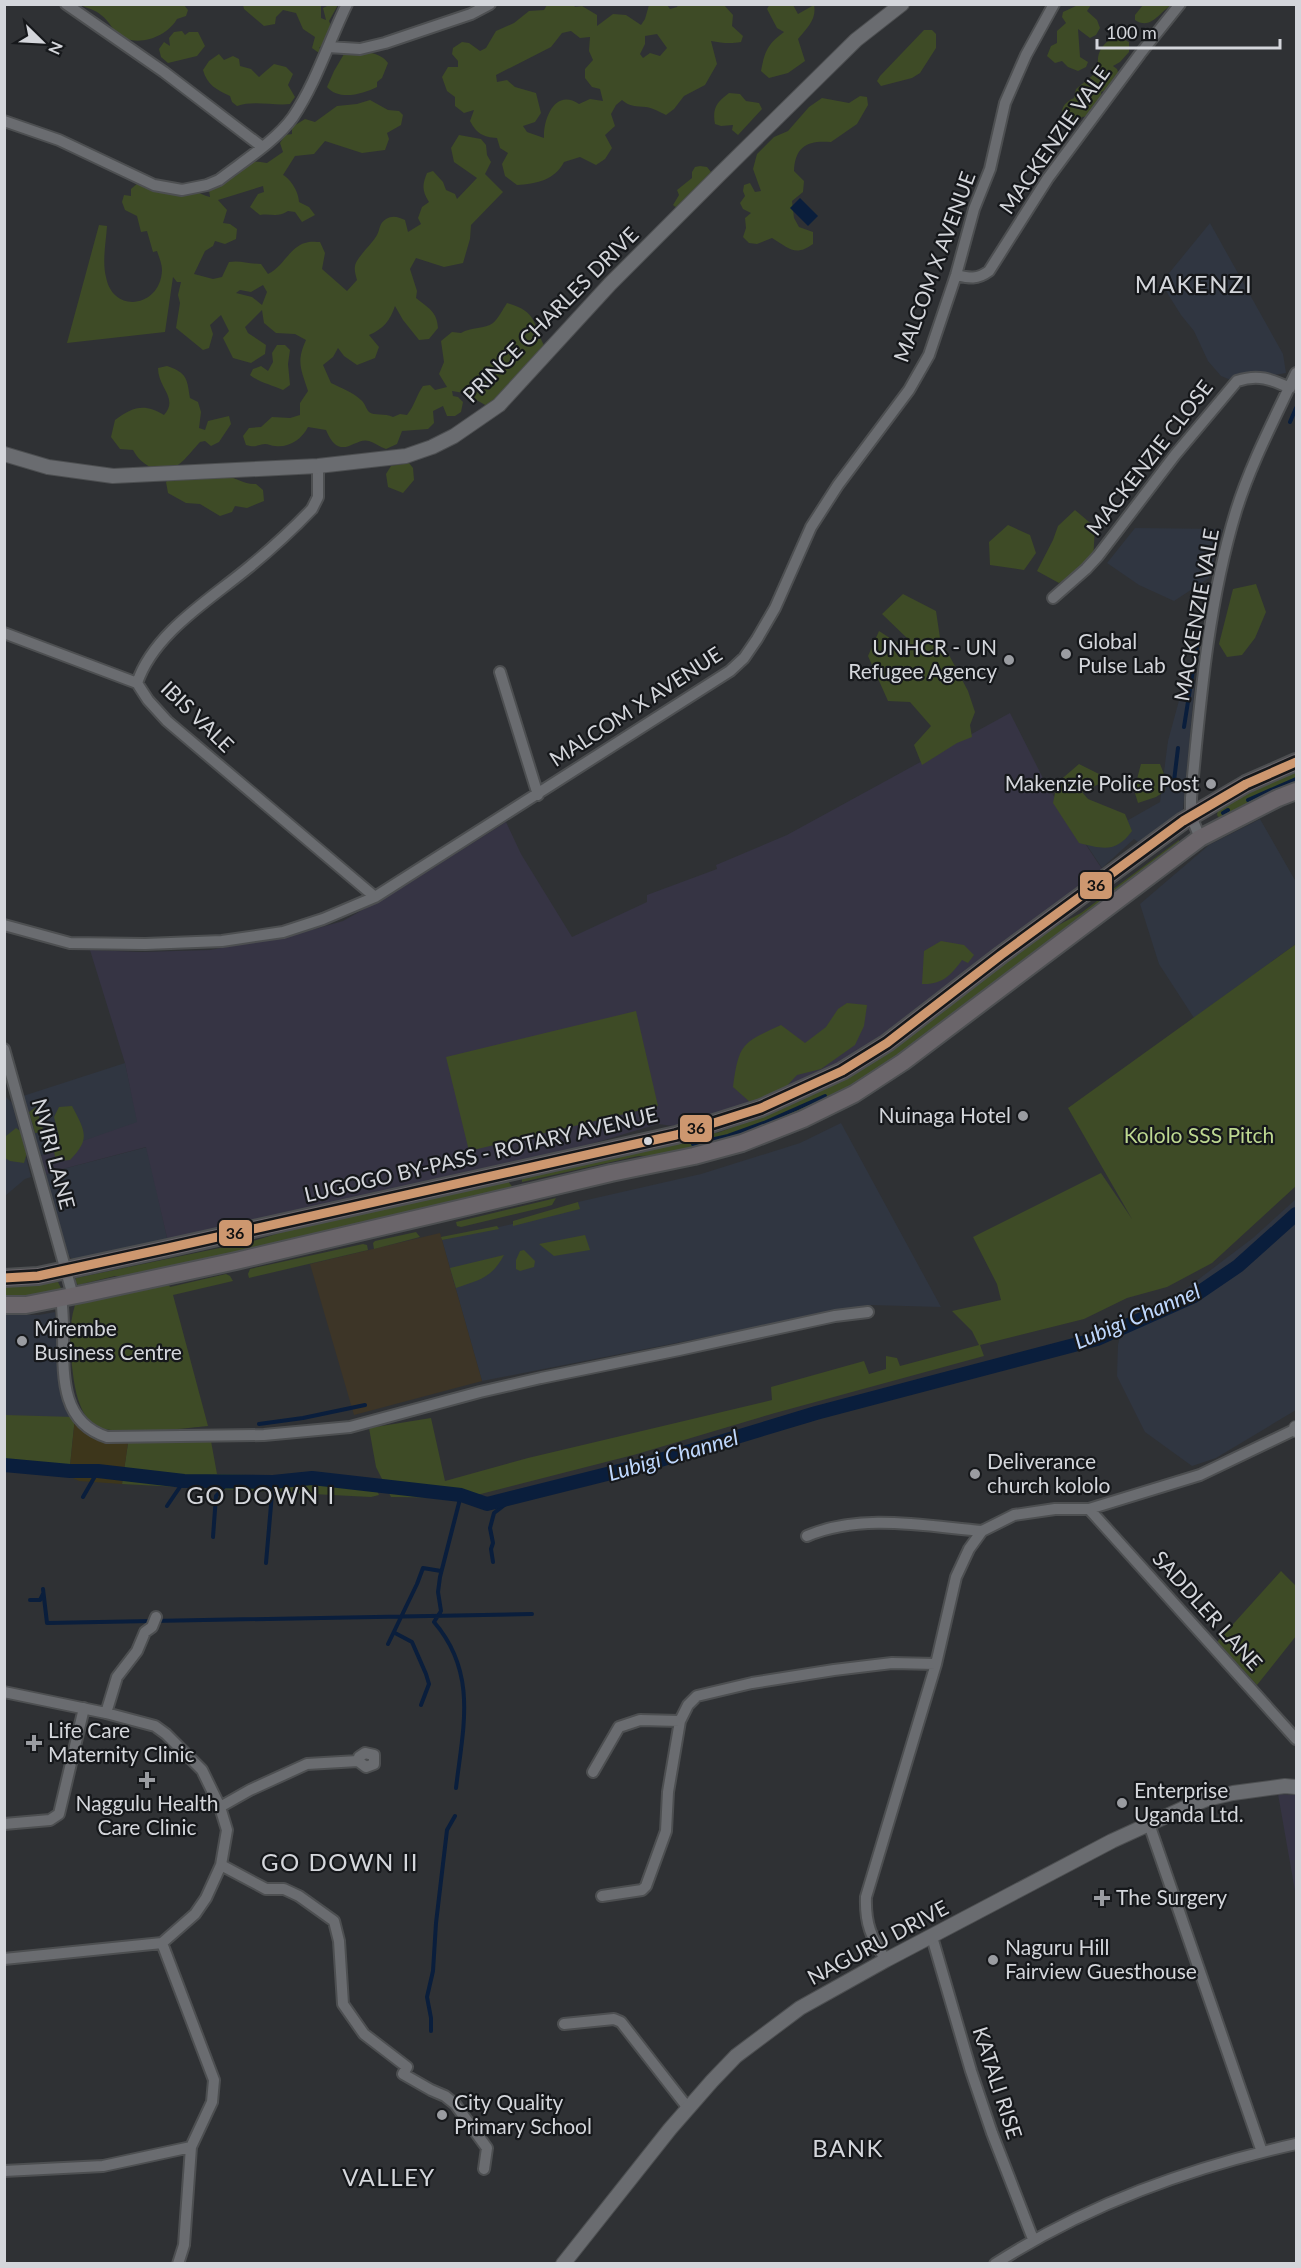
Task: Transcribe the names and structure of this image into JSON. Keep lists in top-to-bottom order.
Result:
{
  "streets": {
    "main road": ["LUGOGO BY-PASS - ROTARY AVENUE"],
    "street": [
      "MACKENZIE VALE",
      "MALCOM X AVENUE",
      "PRINCE CHARLES DRIVE",
      "MACKENZIE CLOSE",
      "IBIS VALE",
      "NVIRI LANE",
      "SADDLER LANE",
      "NAGURU DRIVE",
      "KATALI RISE"
    ]
  },
  "crossings": [
    ["MACKENZIE VALE", "MALCOM X AVENUE"],
    ["MACKENZIE VALE", "MACKENZIE CLOSE"],
    ["MACKENZIE VALE", "LUGOGO BY-PASS - ROTARY AVENUE"],
    ["MALCOM X AVENUE", "IBIS VALE"],
    ["PRINCE CHARLES DRIVE", "IBIS VALE"],
    ["NVIRI LANE", "LUGOGO BY-PASS - ROTARY AVENUE"],
    ["NAGURU DRIVE", "KATALI RISE"]
  ],
  "districts": [
    "MAKENZI",
    "GO DOWN I",
    "GO DOWN II",
    "BANK",
    "VALLEY"
  ],
  "water": ["Lubigi Channel"],
  "parks": ["Kololo SSS Pitch"],
  "places": {
    "other": [
      "Global Pulse Lab",
      "UNHCR - UN Refugee Agency",
      "Makenzie Police Post",
      "Nuinaga Hotel",
      "Mirembe Business Centre",
      "Deliverance church kololo",
      "Enterprise Uganda Ltd.",
      "Naguru Hill Fairview Guesthouse",
      "City Quality Primary School"
    ],
    "health": ["Life Care Maternity Clinic", "Naggulu Health Care Clinic", "The Surgery"]
  },
  "lines": ["transit line 36"],
  "scale_bar": "100 m",
  "north": "bottom right"
}
